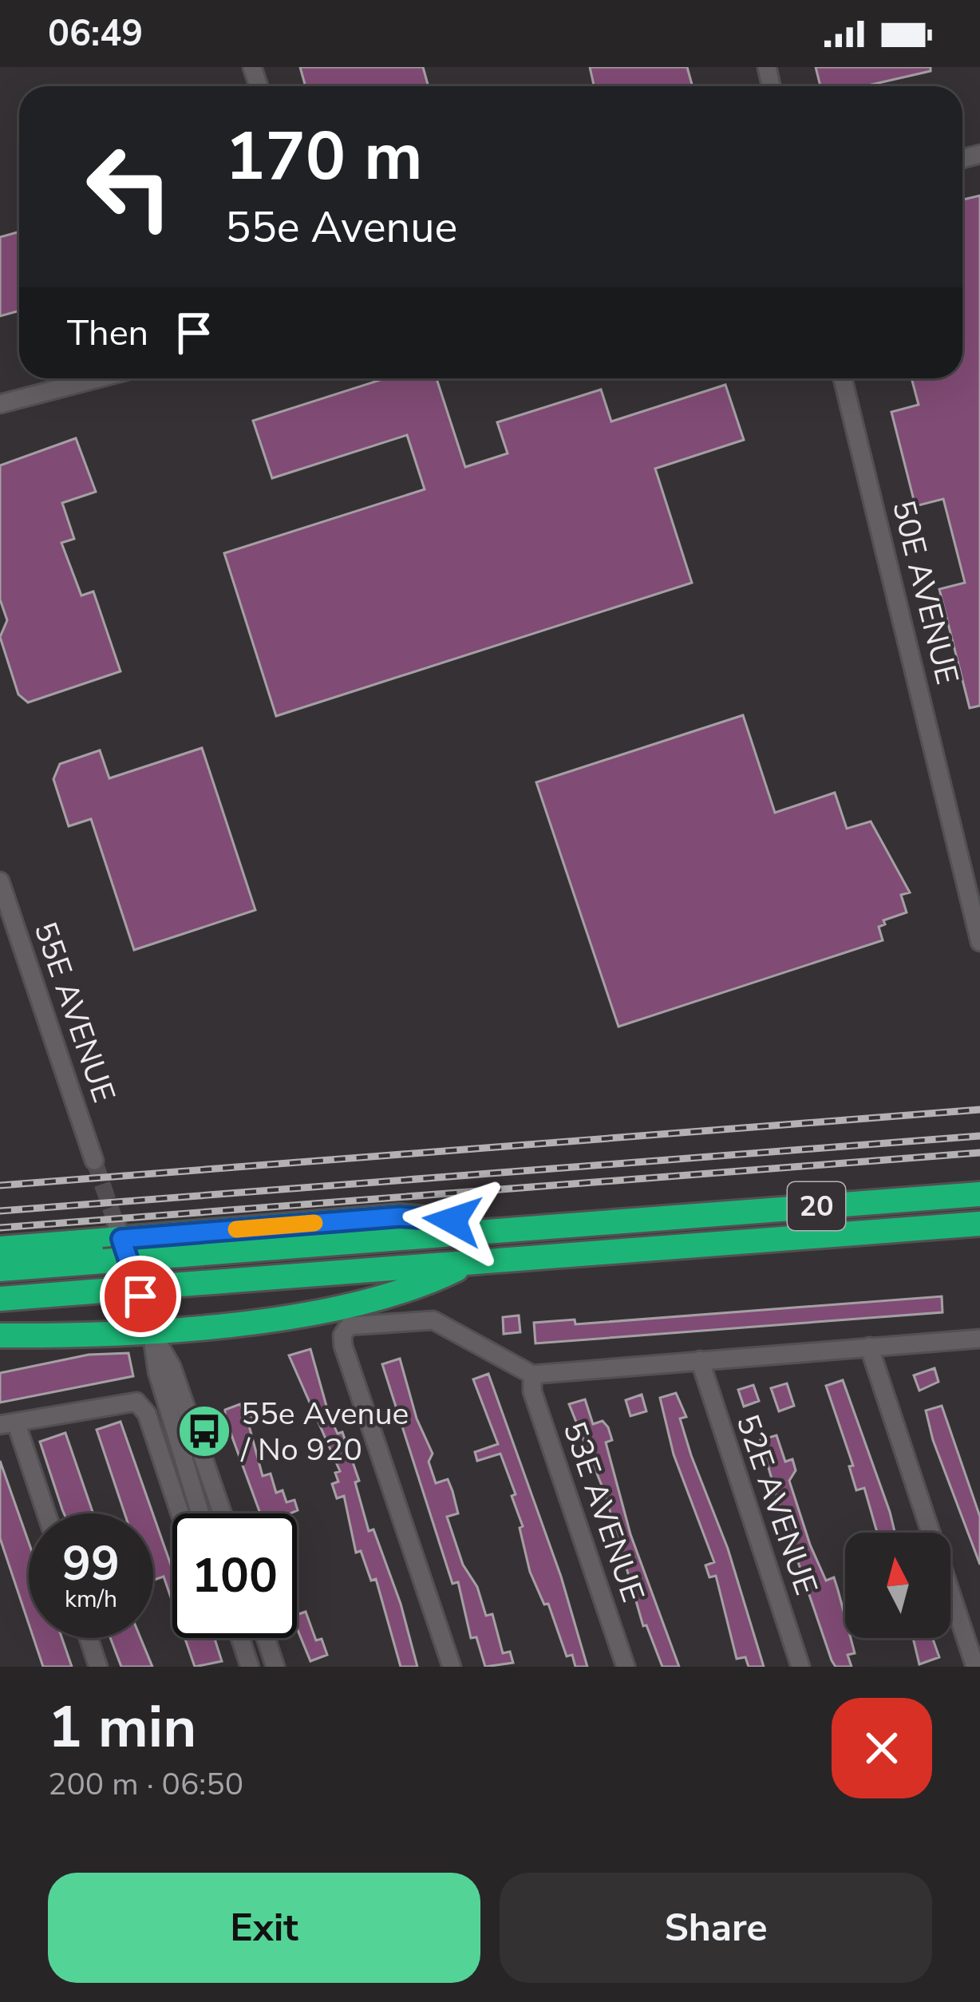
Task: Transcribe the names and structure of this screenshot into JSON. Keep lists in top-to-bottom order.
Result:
{
  "streets": {
    "highway": ["20"],
    "street": [
      "50E AVENUE",
      "55E AVENUE",
      "52E AVENUE",
      "53E AVENUE"
    ]
  },
  "places": {
    "bus stop": ["55e Avenue / No 920"]
  },
  "north": "top",
  "page": {
    "status": "06:49",
    "turn": ["170 m", "55e Avenue"],
    "then": "Then",
    "speed": "99 km/h",
    "limit": "100",
    "heading": ["1 min", "200 m · 06:50"],
    "buttons": ["Exit", "Share"]
  }
}
